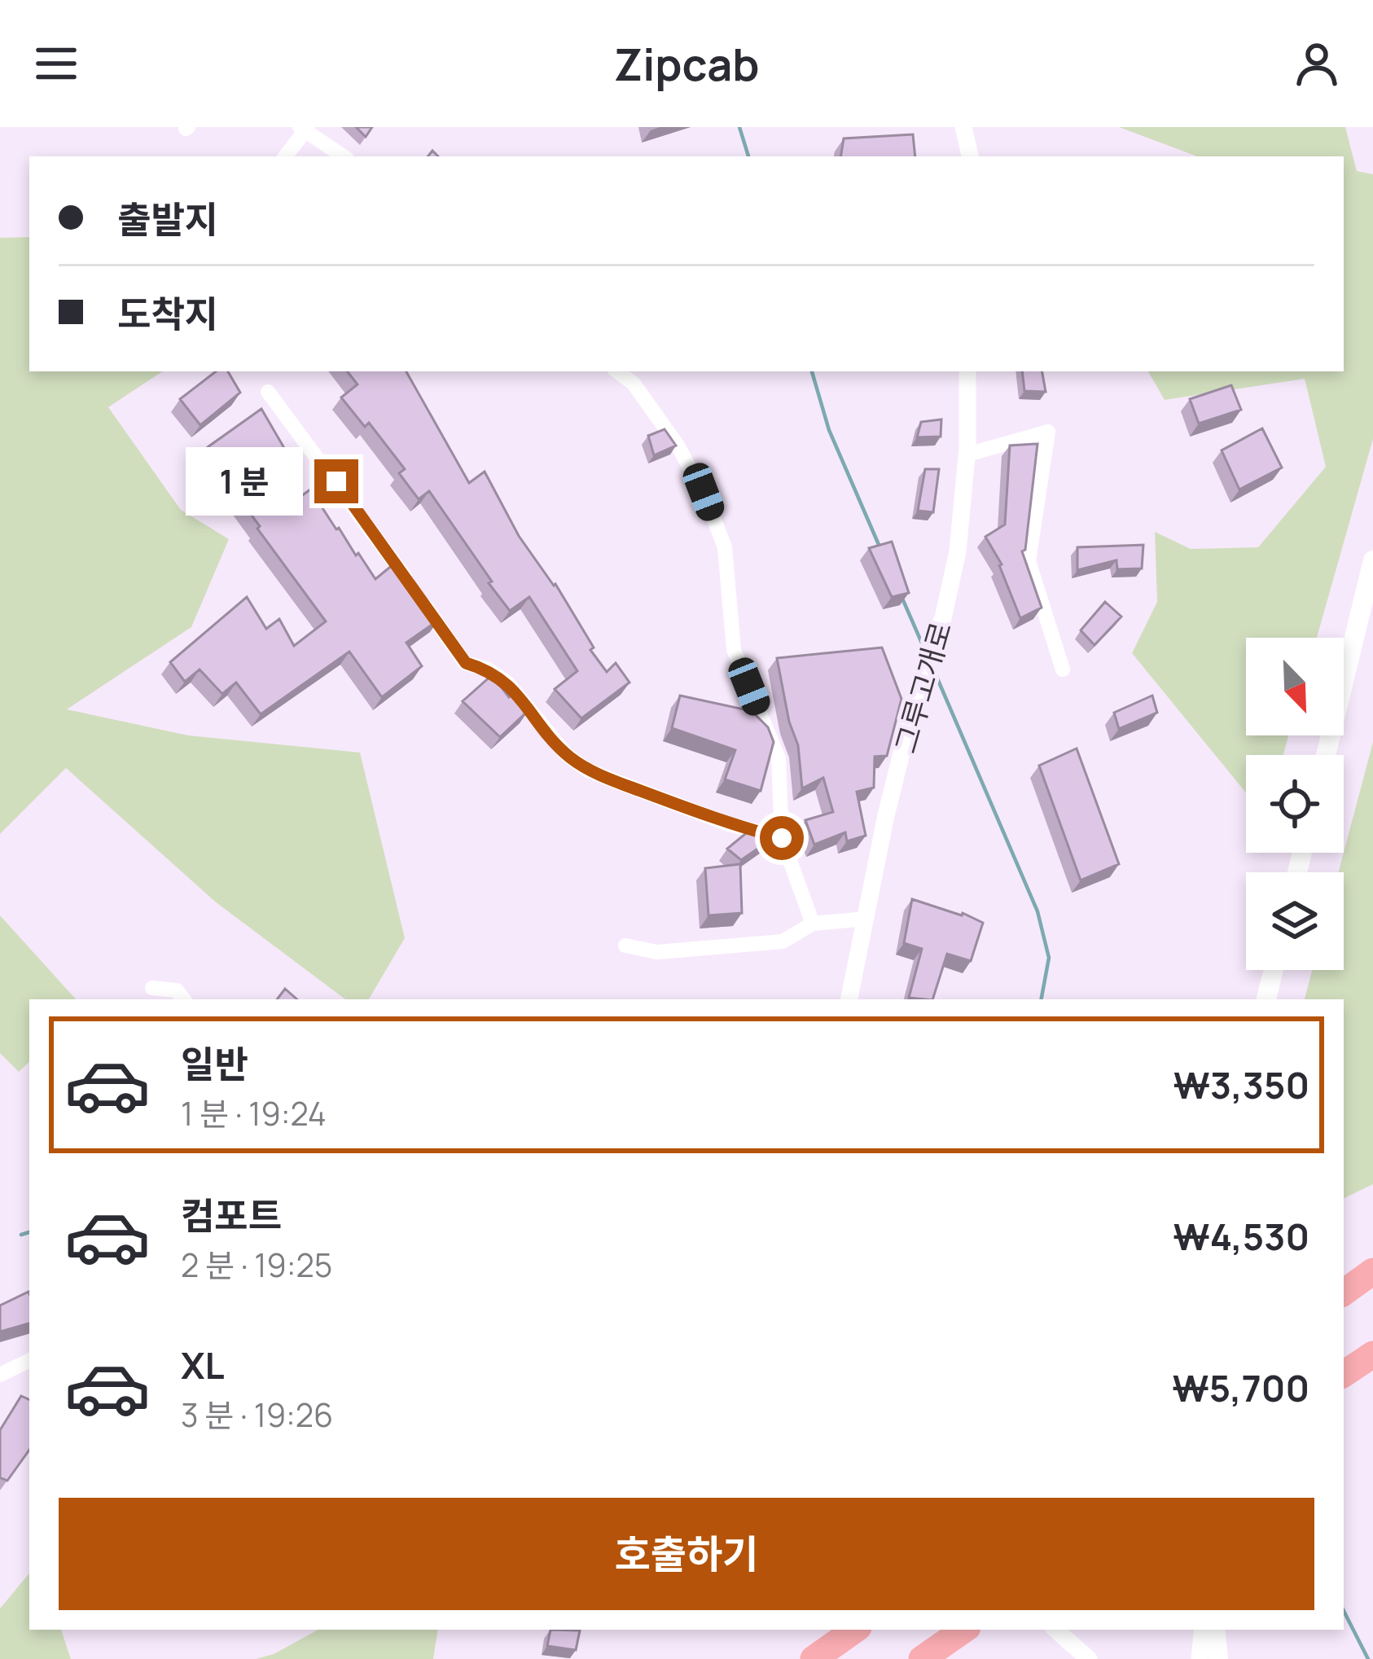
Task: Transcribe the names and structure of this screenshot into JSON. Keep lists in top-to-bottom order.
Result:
{
  "streets": {
    "street": ["그루고개로"]
  },
  "north": "bottom right",
  "page": {
    "header": "Zipcab",
    "banner": ["출발지", "도착지"],
    "bubble": "1 분",
    "list": [
      {
        "name": "일반",
        "note": "1 분 · 19:24",
        "value": "₩3,350"
      },
      {
        "name": "컴포트",
        "note": "2 분 · 19:25",
        "value": "₩4,530"
      },
      {
        "name": "XL",
        "note": "3 분 · 19:26",
        "value": "₩5,700"
      }
    ],
    "buttons": "호출하기"
  }
}
